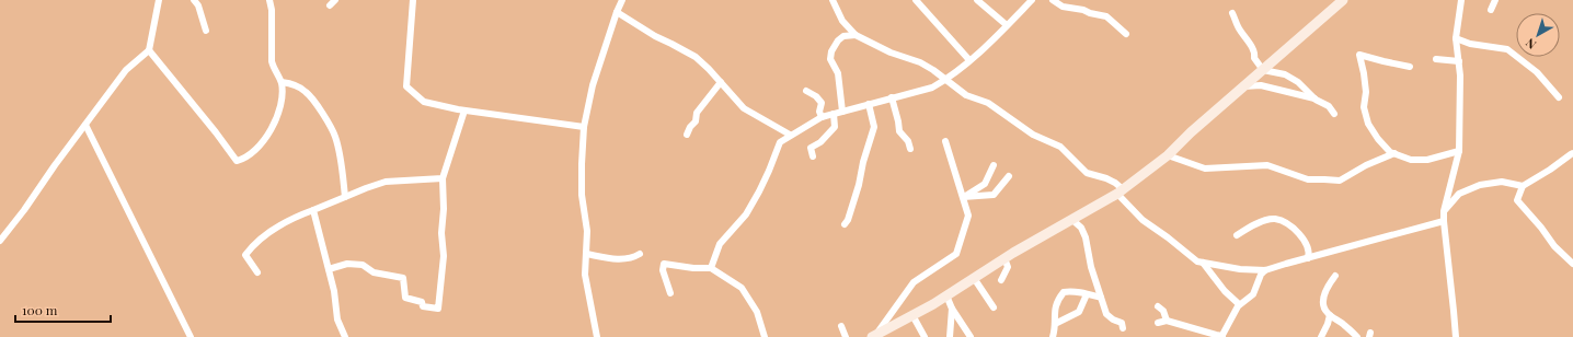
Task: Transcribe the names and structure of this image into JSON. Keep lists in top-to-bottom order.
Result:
{
  "scale_bar": "100 m",
  "north": "bottom left"
}
